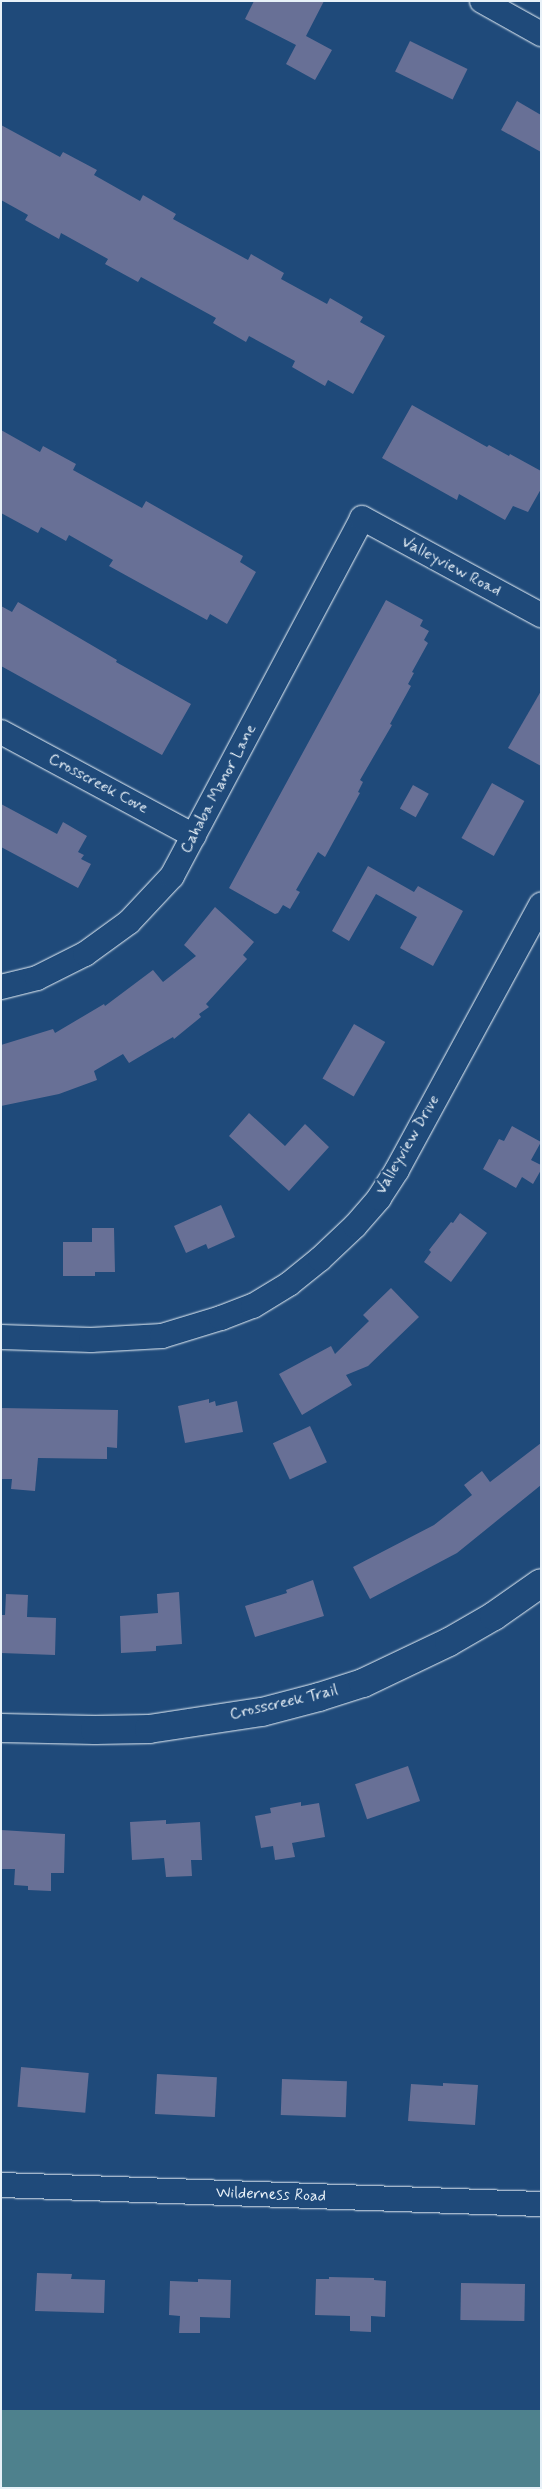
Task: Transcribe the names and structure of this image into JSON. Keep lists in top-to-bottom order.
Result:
{
  "streets": {
    "street": [
      "Valleyview Road",
      "Crosscreek Cove",
      "Cahaba Manor Lane",
      "Valleyview Drive",
      "Crosscreek Trail",
      "Wilderness Road"
    ]
  },
  "crossings": [
    ["Valleyview Road", "Cahaba Manor Lane"],
    ["Crosscreek Cove", "Cahaba Manor Lane"]
  ]
}
